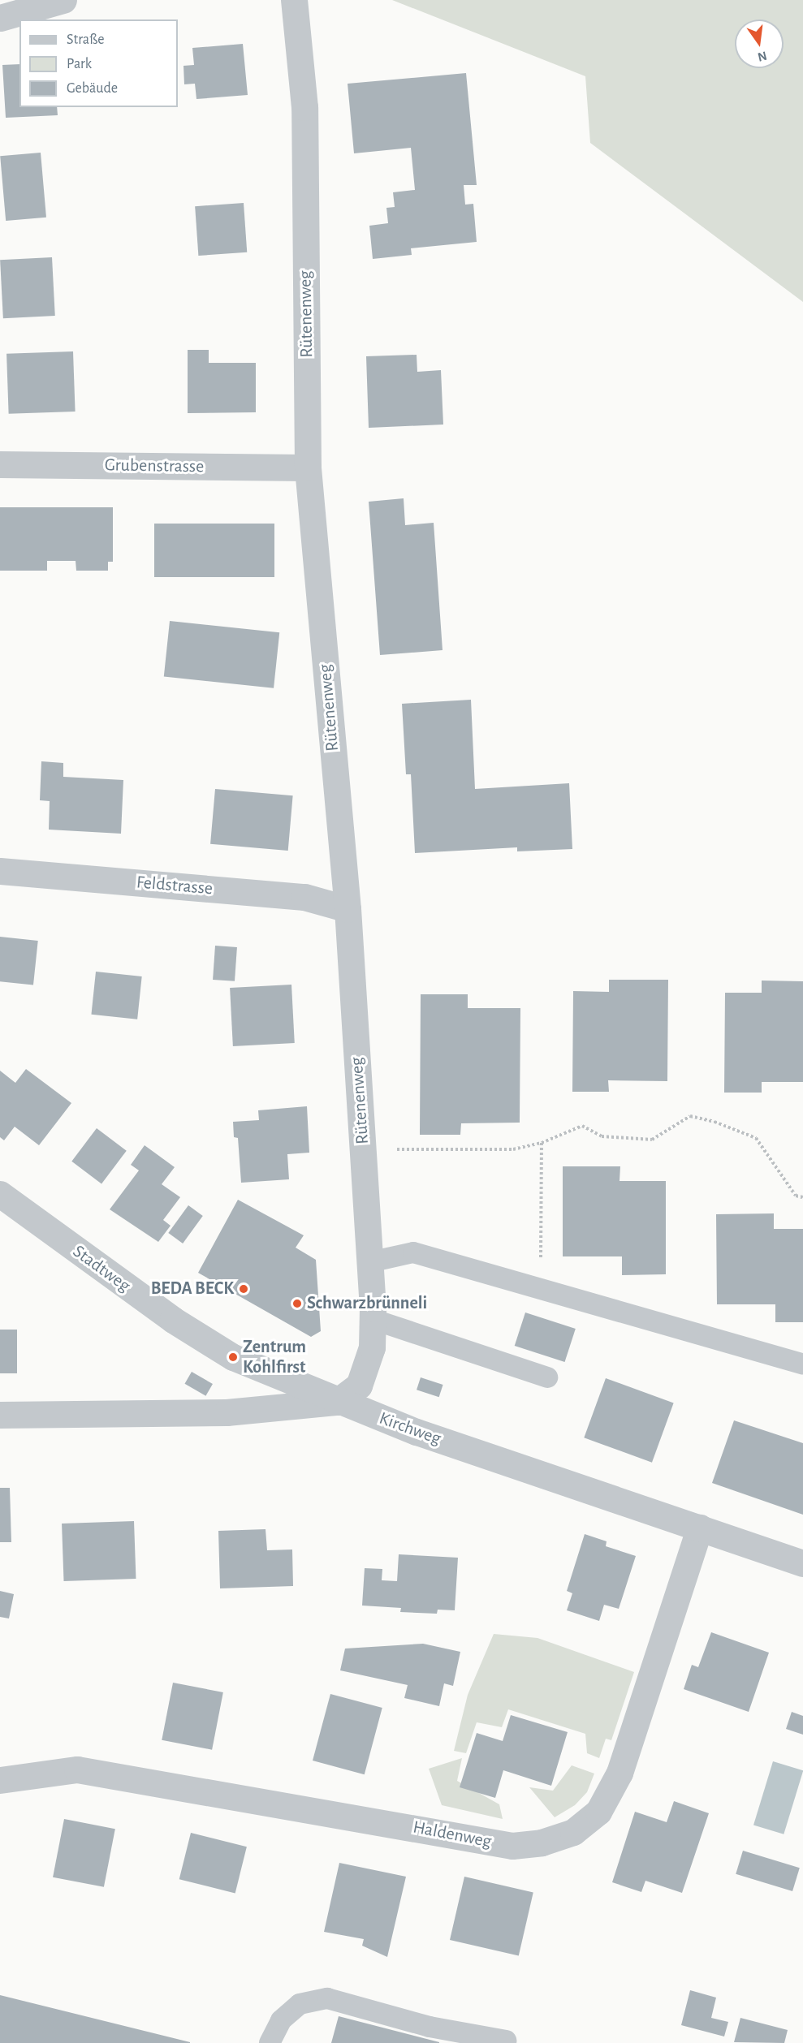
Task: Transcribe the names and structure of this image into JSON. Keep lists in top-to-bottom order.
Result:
{
  "streets": {
    "street": [
      "Rütenenweg",
      "Grubenstrasse",
      "Feldstrasse",
      "Stadtweg",
      "Kirchweg",
      "Haldenweg"
    ]
  },
  "crossings": [
    ["Rütenenweg", "Grubenstrasse"],
    ["Rütenenweg", "Feldstrasse"],
    ["Rütenenweg", "Stadtweg"],
    ["Rütenenweg", "Kirchweg"],
    ["Stadtweg", "Kirchweg"],
    ["Kirchweg", "Haldenweg"]
  ],
  "places": ["BEDA BECK", "Schwarzbrünneli", "Zentrum Kohlfirst"],
  "legend": ["Straße", "Park", "Gebäude"],
  "north": "bottom"
}
